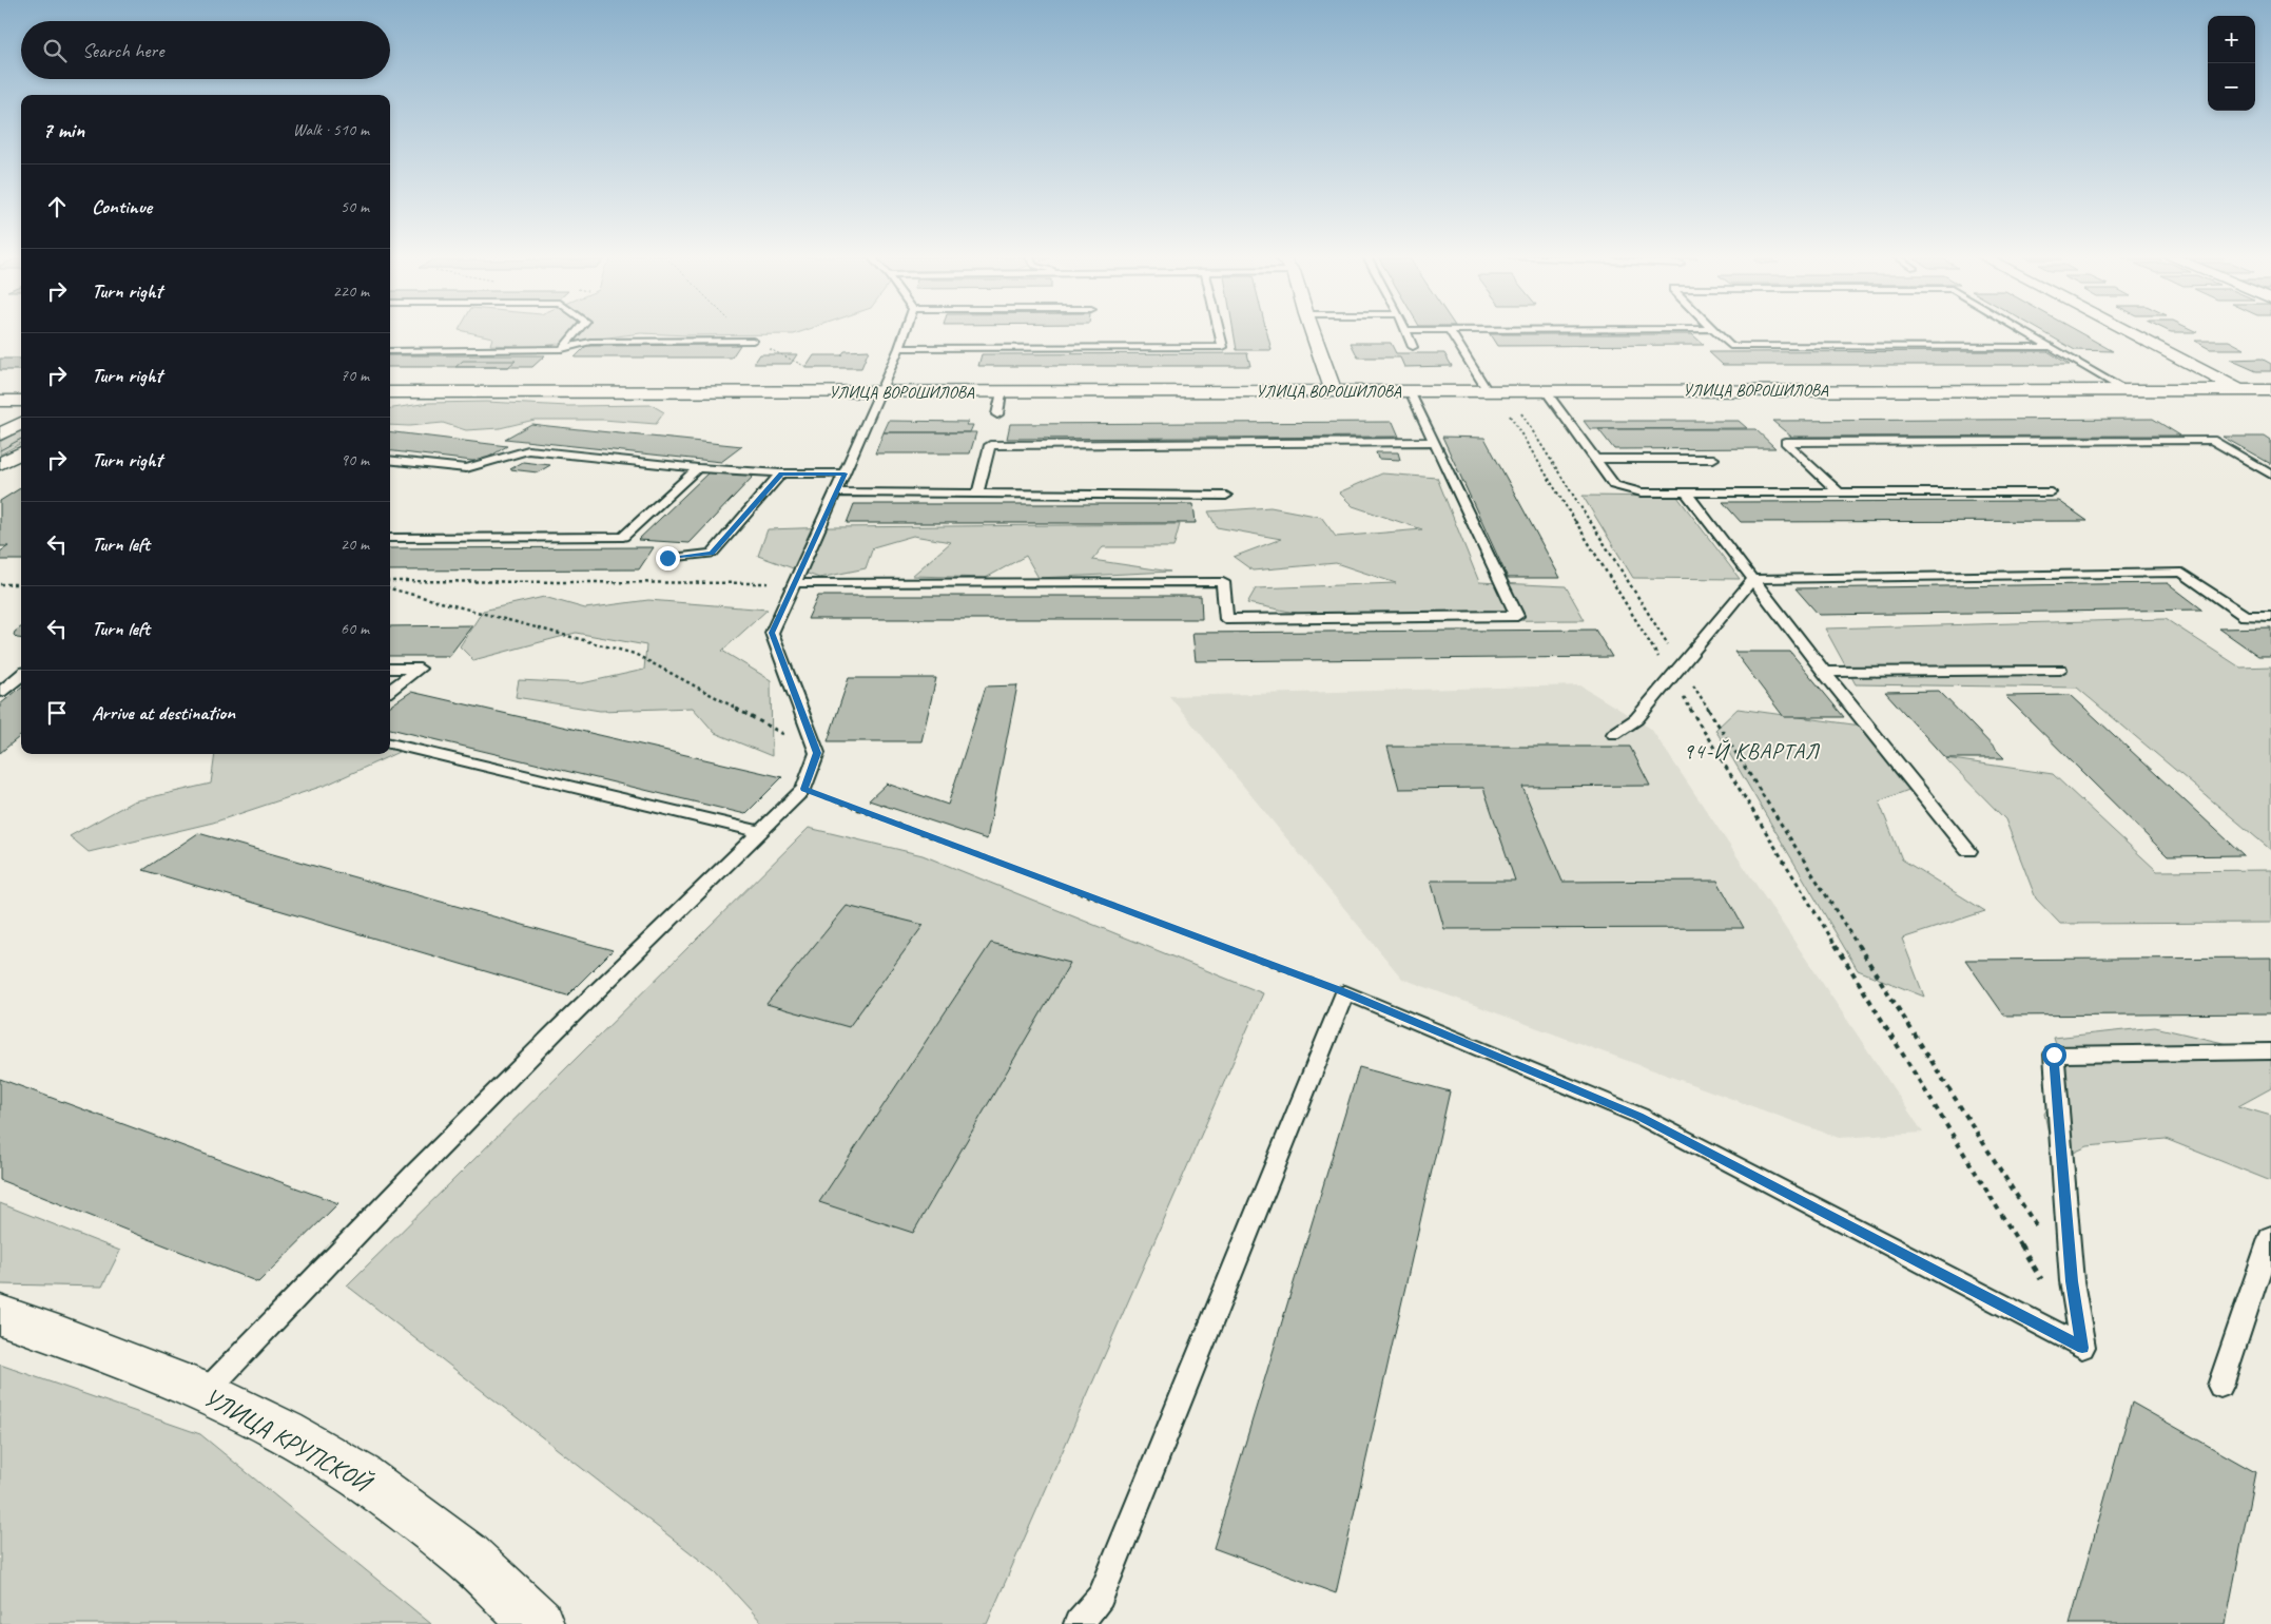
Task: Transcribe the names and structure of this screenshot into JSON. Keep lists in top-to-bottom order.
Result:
{
  "streets": {
    "street": ["УЛИЦА ВОРОШИЛОВА", "УЛИЦА КРУПСКОЙ"]
  },
  "districts": ["94-Й КВАРТАЛ"],
  "page": {
    "map_buttons": ["+", "−"],
    "search": "Search here",
    "heading": ["7 min", "Walk · 510 m"],
    "list": [
      ["Continue", "50 m"],
      ["Turn right", "220 m"],
      ["Turn right", "70 m"],
      ["Turn right", "90 m"],
      ["Turn left", "20 m"],
      ["Turn left", "60 m"],
      "Arrive at destination"
    ]
  }
}
